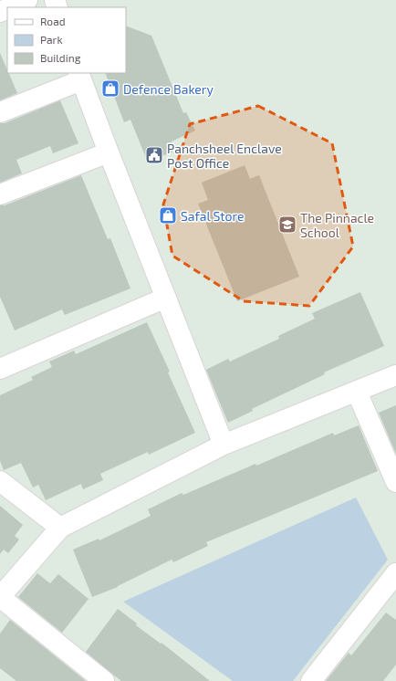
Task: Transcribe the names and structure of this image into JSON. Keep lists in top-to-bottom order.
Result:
{
  "places": {
    "shop": ["Defence Bakery", "Safal Store"],
    "public building": ["Panchsheel Enclave Post Office"],
    "school or university": ["The Pinnacle School"]
  },
  "legend": ["Road", "Park", "Building"]
}
